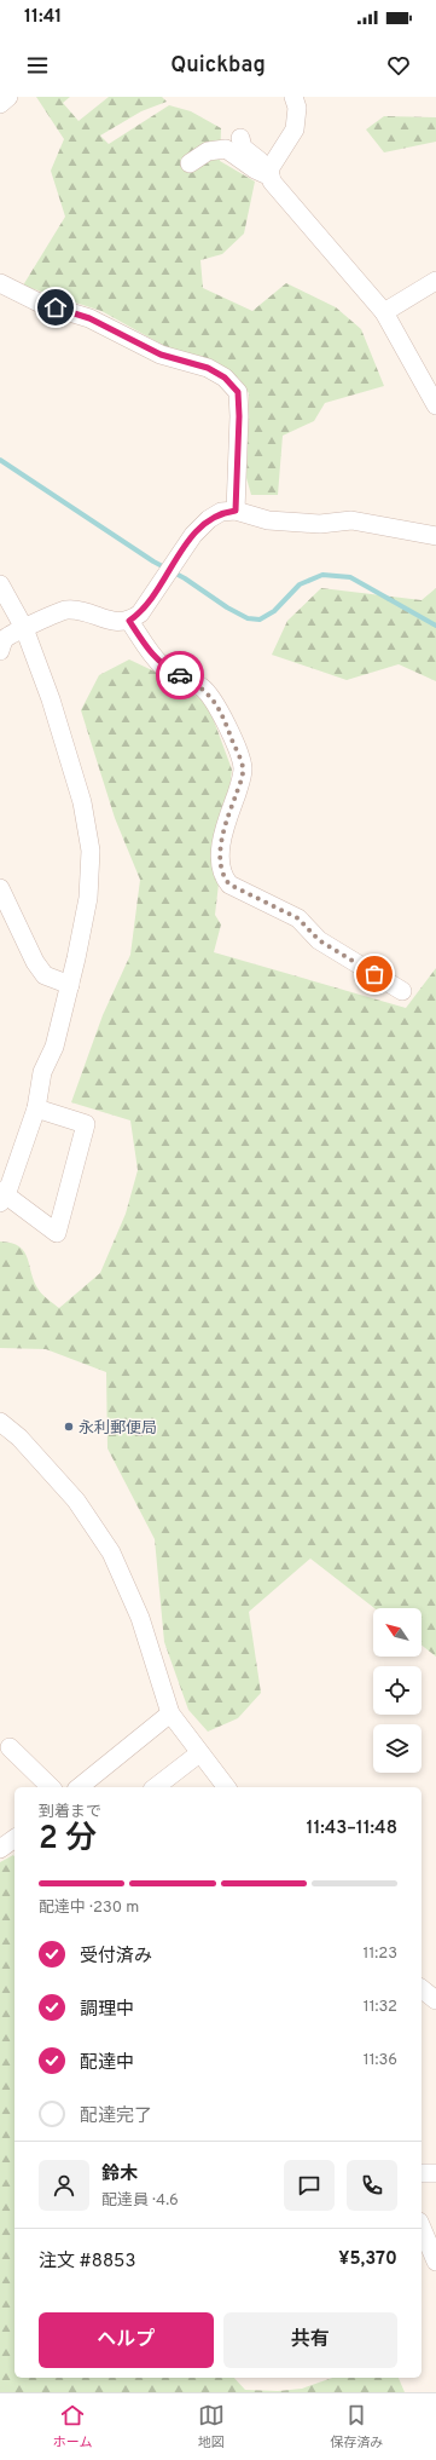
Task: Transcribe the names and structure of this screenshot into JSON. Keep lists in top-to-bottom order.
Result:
{
  "places": ["永利郵便局"],
  "north": "top left",
  "page": {
    "status": "11:41",
    "header": "Quickbag",
    "heading": ["2 分", "到着まで", "11:43–11:48"],
    "panel": [
      "鈴木",
      "配達員 · 4.6",
      "注文 #8853",
      "¥5,370"
    ],
    "bar": "配達中 · 230 m",
    "list": [
      ["受付済み", "11:23"],
      ["調理中", "11:32"],
      ["配達中", "11:36"],
      "配達完了"
    ],
    "buttons": ["ヘルプ", "共有"],
    "tabs": ["ホーム", "地図", "保存済み"]
  }
}
